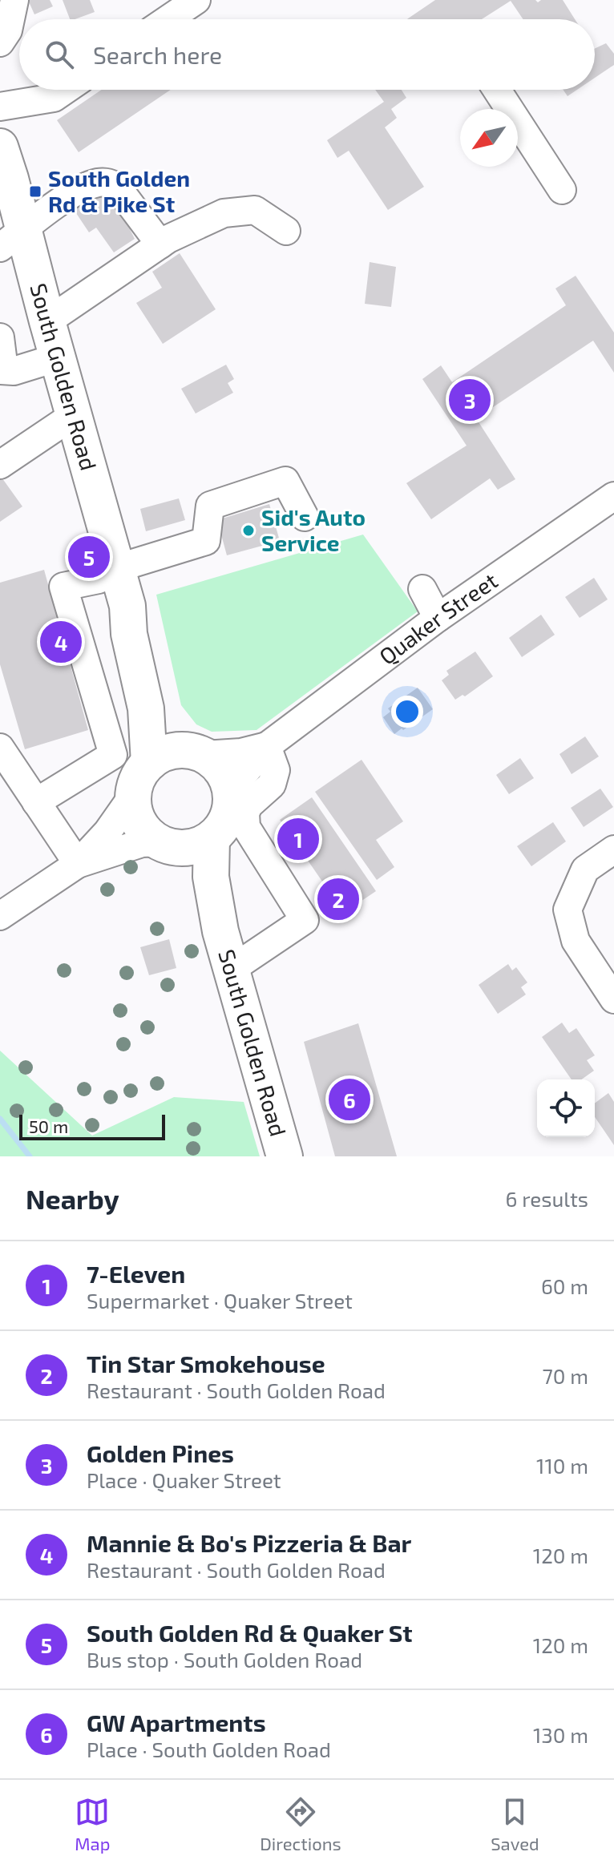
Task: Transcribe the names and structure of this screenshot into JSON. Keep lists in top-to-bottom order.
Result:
{
  "streets": {
    "main road": ["South Golden Road"],
    "street": ["Quaker Street"]
  },
  "crossings": [
    ["South Golden Road", "Quaker Street"]
  ],
  "places": {
    "transit": ["South Golden Rd & Pike St"],
    "other": ["Sid's Auto Service"]
  },
  "scale_bar": "50 m",
  "north": "bottom left",
  "page": {
    "search": "Search here",
    "pins": [
      "3",
      "5",
      "4",
      "1",
      "2",
      "6"
    ],
    "scale": "50 m",
    "heading": ["Nearby", "6 results"],
    "list": [
      {
        "mark": "1",
        "name": "7-Eleven",
        "note": "Supermarket · Quaker Street",
        "value": "60 m"
      },
      {
        "mark": "2",
        "name": "Tin Star Smokehouse",
        "note": "Restaurant · South Golden Road",
        "value": "70 m"
      },
      {
        "mark": "3",
        "name": "Golden Pines",
        "note": "Place · Quaker Street",
        "value": "110 m"
      },
      {
        "mark": "4",
        "name": "Mannie & Bo's Pizzeria & Bar",
        "note": "Restaurant · South Golden Road",
        "value": "120 m"
      },
      {
        "mark": "5",
        "name": "South Golden Rd & Quaker St",
        "note": "Bus stop · South Golden Road",
        "value": "120 m"
      },
      {
        "mark": "6",
        "name": "GW Apartments",
        "note": "Place · South Golden Road",
        "value": "130 m"
      }
    ],
    "nav": ["Map", "Directions", "Saved"]
  }
}
